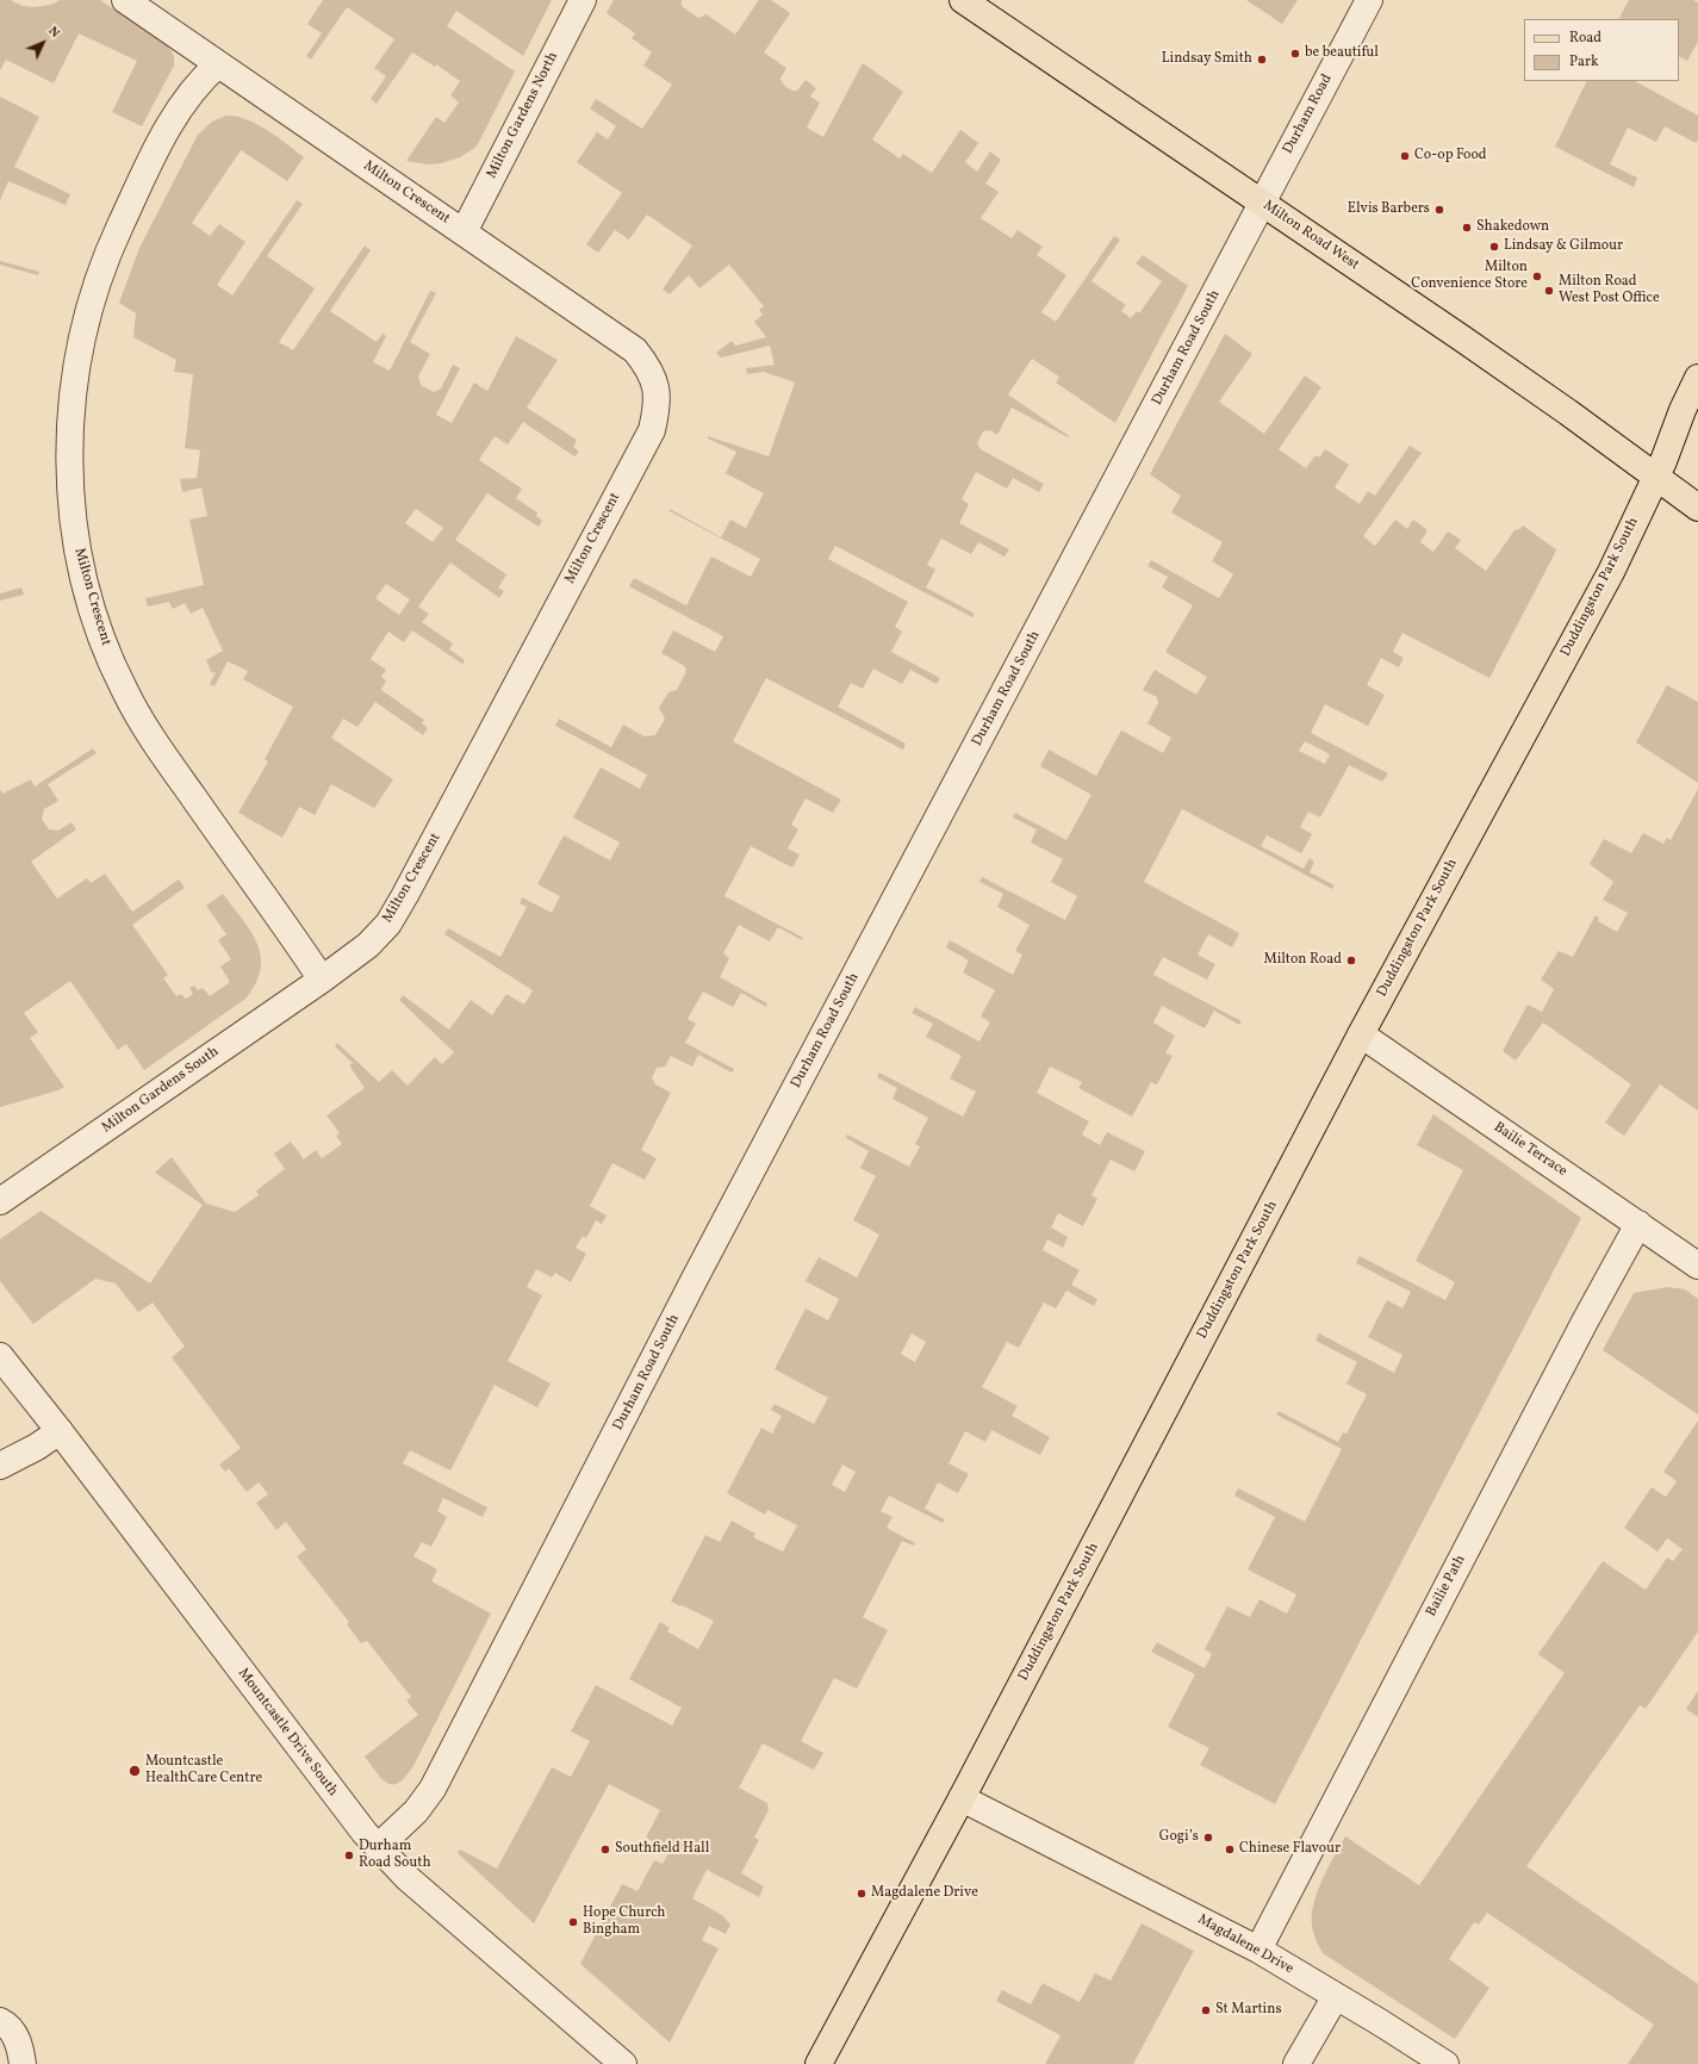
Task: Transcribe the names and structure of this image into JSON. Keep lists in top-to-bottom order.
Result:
{
  "streets": {
    "main road": ["Milton Road West", "Duddingston Park South"],
    "street": [
      "Durham Road",
      "Milton Gardens North",
      "Milton Crescent",
      "Durham Road South",
      "Milton Gardens South",
      "Bailie Terrace",
      "Bailie Path",
      "Mountcastle Drive South",
      "Magdalene Drive"
    ]
  },
  "crossings": [
    ["Durham Road", "Milton Road West"],
    ["Durham Road", "Durham Road South"],
    ["Milton Gardens North", "Milton Crescent"],
    ["Milton Crescent", "Milton Gardens South"],
    ["Milton Road West", "Durham Road South"],
    ["Milton Road West", "Duddingston Park South"],
    ["Durham Road South", "Mountcastle Drive South"],
    ["Duddingston Park South", "Bailie Terrace"],
    ["Duddingston Park South", "Magdalene Drive"],
    ["Bailie Terrace", "Bailie Path"],
    ["Bailie Path", "Magdalene Drive"]
  ],
  "places": [
    "be beautiful",
    "Lindsay Smith",
    "Co-op Food",
    "Elvis Barbers",
    "Shakedown",
    "Lindsay & Gilmour",
    "Milton Convenience Store",
    "Milton Road West Post Office",
    "Milton Road",
    "Mountcastle HealthCare Centre",
    "Gogi’s",
    "Southfield Hall",
    "Chinese Flavour",
    "Durham Road South",
    "Magdalene Drive",
    "Hope Church Bingham",
    "St Martins"
  ],
  "legend": ["Road", "Park"],
  "north": "top right"
}
